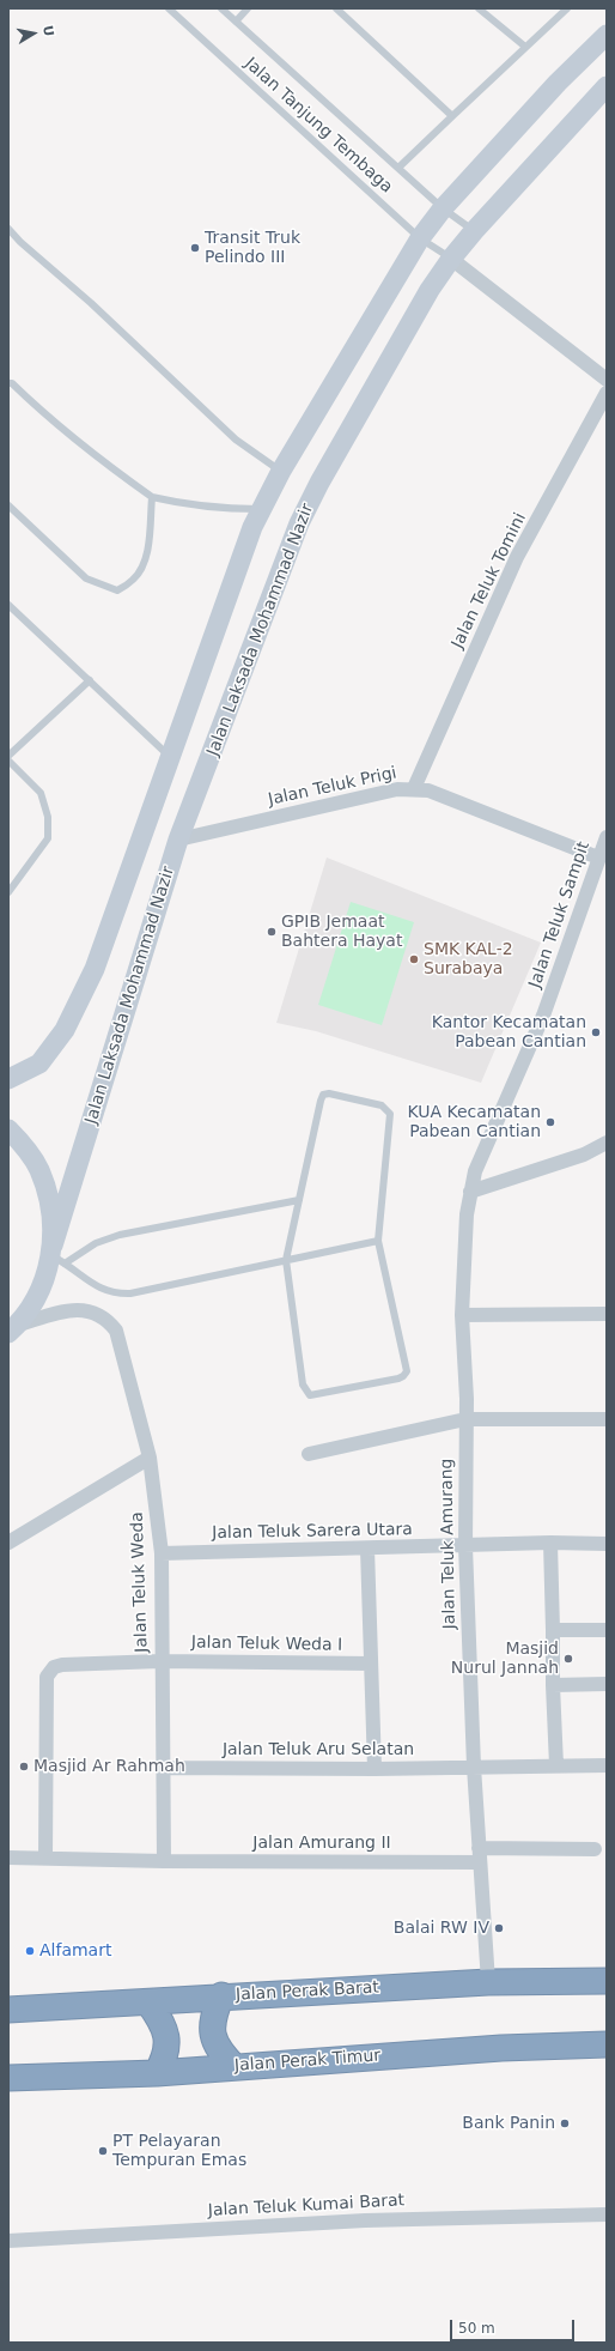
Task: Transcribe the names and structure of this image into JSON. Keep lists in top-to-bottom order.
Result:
{
  "streets": {
    "highway": ["Jalan Perak Barat", "Jalan Perak Timur"],
    "street": [
      "Jalan Teluk Tomini",
      "Jalan Laksada Mohammad Nazir",
      "Jalan Teluk Prigi",
      "Jalan Teluk Sampit",
      "Jalan Teluk Sarera Utara",
      "Jalan Teluk Amurang",
      "Jalan Teluk Weda",
      "Jalan Teluk Weda I",
      "Jalan Teluk Aru Selatan",
      "Jalan Amurang II",
      "Jalan Teluk Kumai Barat"
    ],
    "lane": ["Jalan Tanjung Tembaga"]
  },
  "crossings": [
    ["Jalan Tanjung Tembaga", "Jalan Laksada Mohammad Nazir"],
    ["Jalan Teluk Tomini", "Jalan Teluk Prigi"],
    ["Jalan Laksada Mohammad Nazir", "Jalan Teluk Prigi"],
    ["Jalan Teluk Prigi", "Jalan Teluk Sampit"],
    ["Jalan Teluk Sampit", "Jalan Teluk Amurang"],
    ["Jalan Teluk Sarera Utara", "Jalan Teluk Amurang"],
    ["Jalan Teluk Sarera Utara", "Jalan Teluk Weda"],
    ["Jalan Teluk Amurang", "Jalan Teluk Aru Selatan"],
    ["Jalan Teluk Amurang", "Jalan Amurang II"],
    ["Jalan Teluk Amurang", "Jalan Perak Barat"],
    ["Jalan Teluk Weda", "Jalan Teluk Weda I"],
    ["Jalan Teluk Weda", "Jalan Teluk Aru Selatan"],
    ["Jalan Teluk Weda", "Jalan Amurang II"],
    ["Jalan Teluk Weda I", "Jalan Amurang II"]
  ],
  "places": [
    "Transit Truk Pelindo III",
    "GPIB Jemaat Bahtera Hayat",
    "SMK KAL-2 Surabaya",
    "Kantor Kecamatan Pabean Cantian",
    "KUA Kecamatan Pabean Cantian",
    "Masjid Nurul Jannah",
    "Masjid Ar Rahmah",
    "Balai RW IV",
    "Alfamart",
    "Bank Panin",
    "PT Pelayaran Tempuran Emas"
  ],
  "scale_bar": "50 m",
  "north": "right"
}
